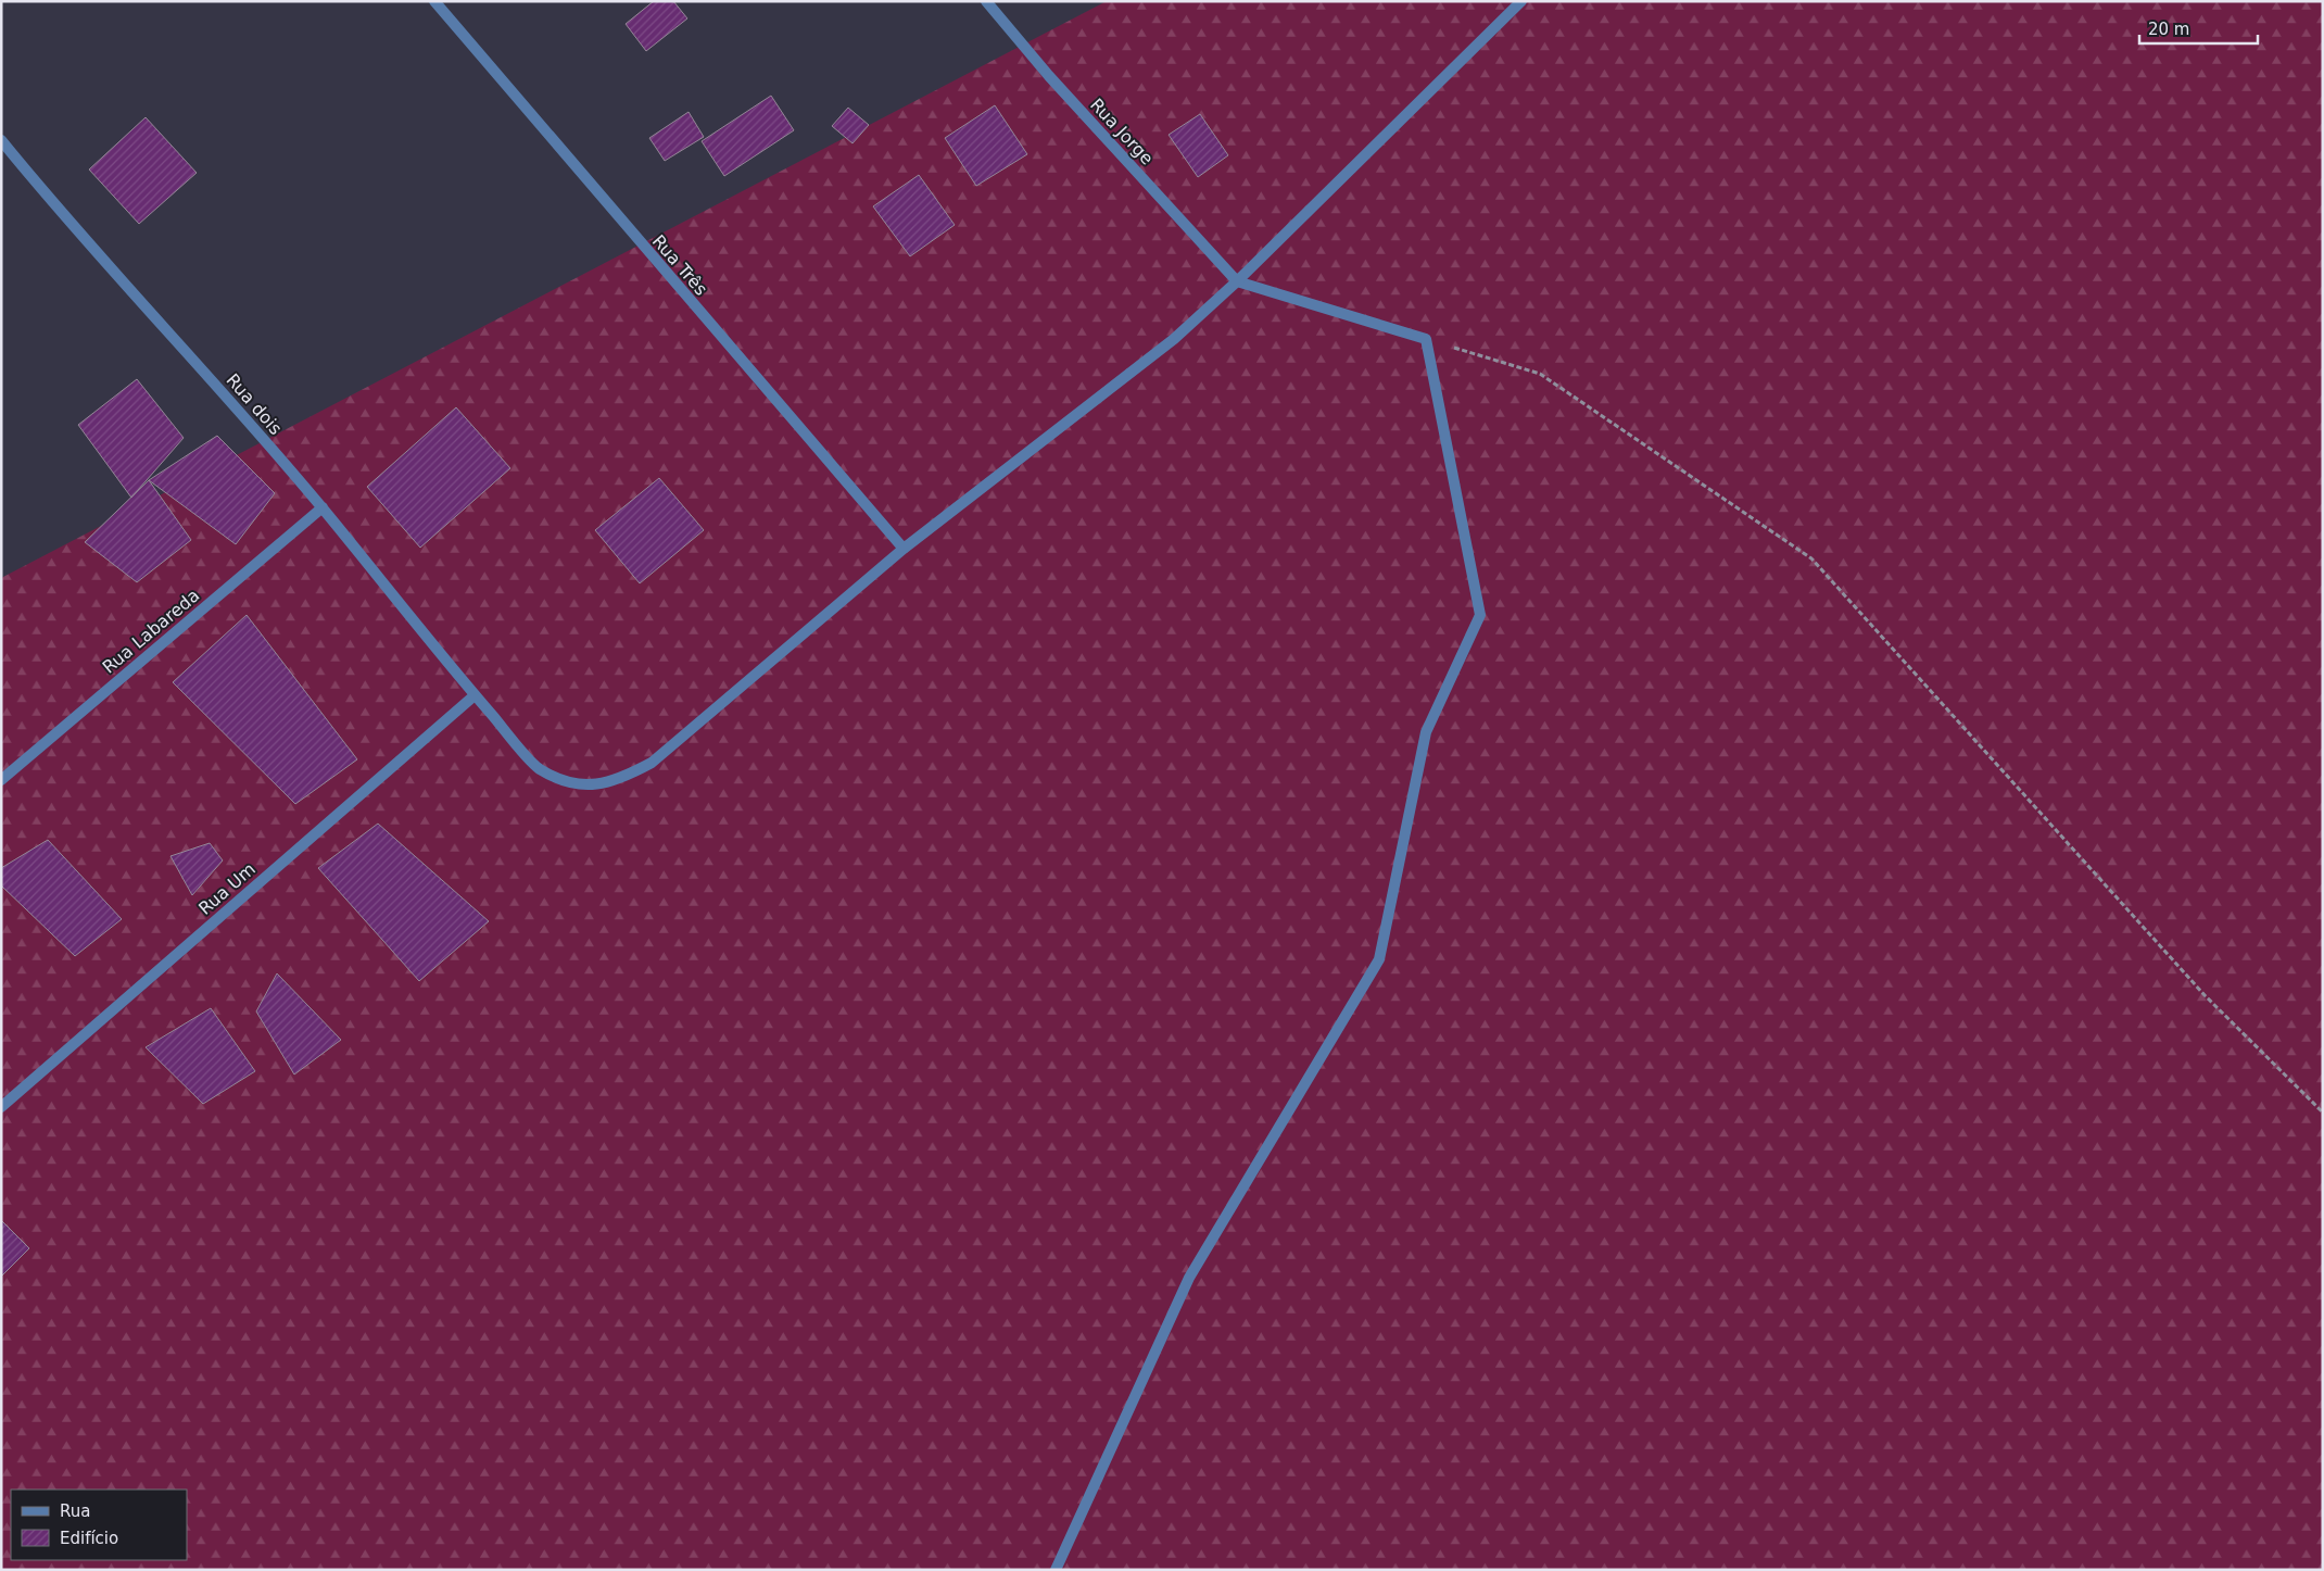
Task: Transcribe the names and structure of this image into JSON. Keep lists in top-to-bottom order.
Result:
{
  "streets": {
    "street": [
      "Rua Jorge",
      "Rua Três",
      "Rua dois",
      "Rua Labareda",
      "Rua Um"
    ]
  },
  "crossings": [
    ["Rua Jorge", "Rua dois"],
    ["Rua Três", "Rua dois"],
    ["Rua dois", "Rua Labareda"],
    ["Rua dois", "Rua Um"]
  ],
  "legend": ["Rua", "Edifício"],
  "scale_bar": "20 m"
}
